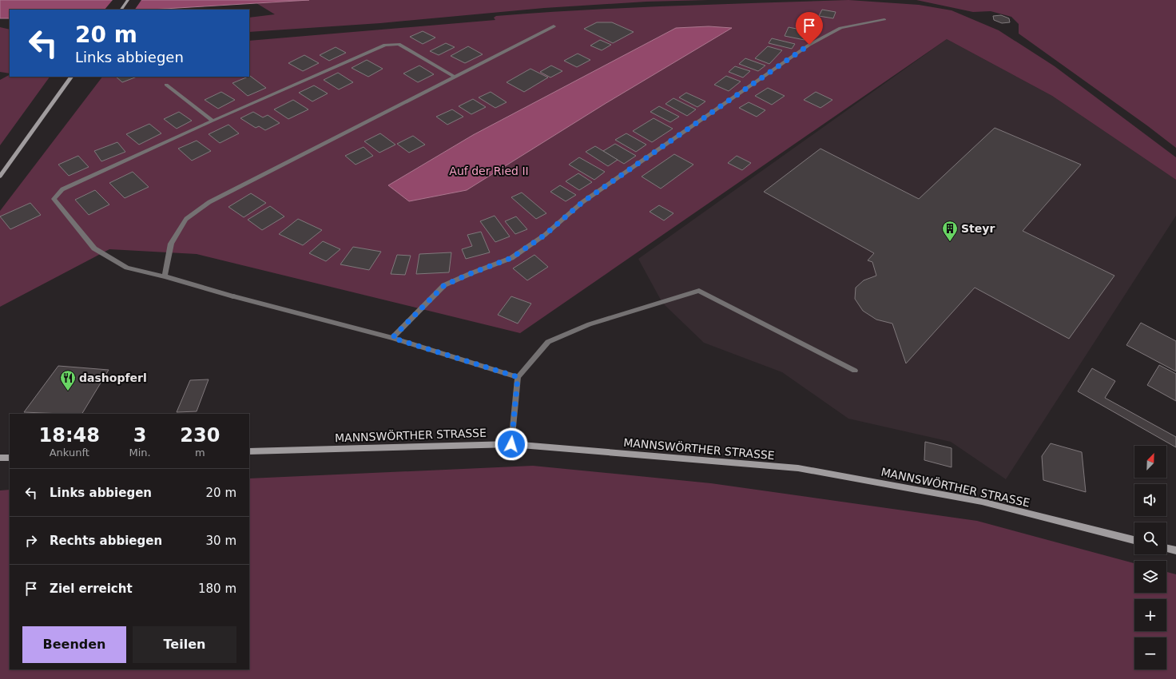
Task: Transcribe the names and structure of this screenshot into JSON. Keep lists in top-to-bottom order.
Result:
{
  "streets": {
    "main road": ["MANNSWÖRTHER STRASSE"]
  },
  "parks": ["Auf der Ried II"],
  "places": {
    "building": ["Steyr"],
    "restaurant": ["dashopferl"]
  },
  "north": "top right",
  "page": {
    "turn": ["20 m", "Links abbiegen"],
    "eta": [
      "18:48",
      "Ankunft",
      "3",
      "Min.",
      "230",
      "m"
    ],
    "map_buttons": ["+", "−"],
    "list": [
      {
        "name": "Links abbiegen",
        "value": "20 m"
      },
      {
        "name": "Rechts abbiegen",
        "value": "30 m"
      },
      {
        "name": "Ziel erreicht",
        "value": "180 m"
      }
    ],
    "buttons": ["Beenden", "Teilen"]
  }
}
